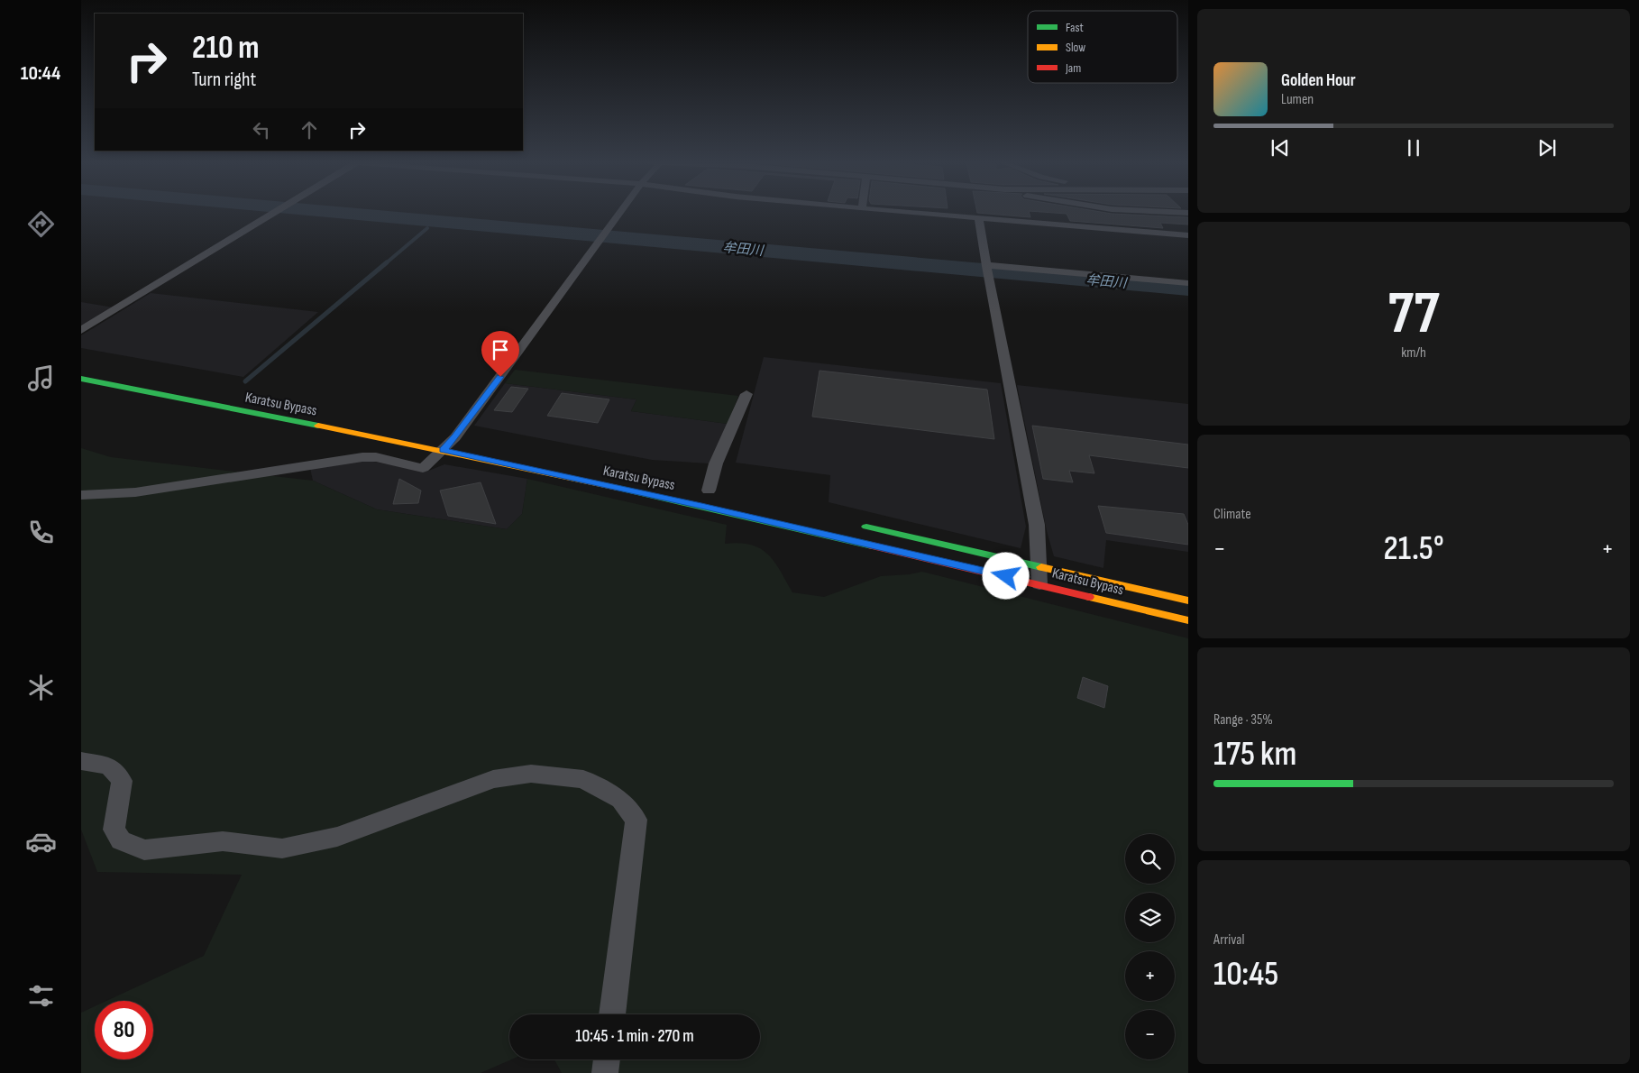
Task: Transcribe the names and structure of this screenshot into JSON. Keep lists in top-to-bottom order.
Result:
{
  "streets": {
    "highway": ["Karatsu Bypass"]
  },
  "water": ["牟田川"],
  "legend": ["Fast", "Slow", "Jam"],
  "page": {
    "tabs": "10:44",
    "turn": ["210 m", "Turn right"],
    "song": ["Golden Hour", "Lumen"],
    "tile": [
      ["77", "km/h"],
      "Climate",
      ["Range · 35%", "175 km"],
      ["Arrival", "10:45"]
    ],
    "heat": ["−", "21.5°", "+"],
    "map_buttons": ["+", "−"],
    "limit": "80",
    "trip": "10:45 · 1 min · 270 m"
  }
}
